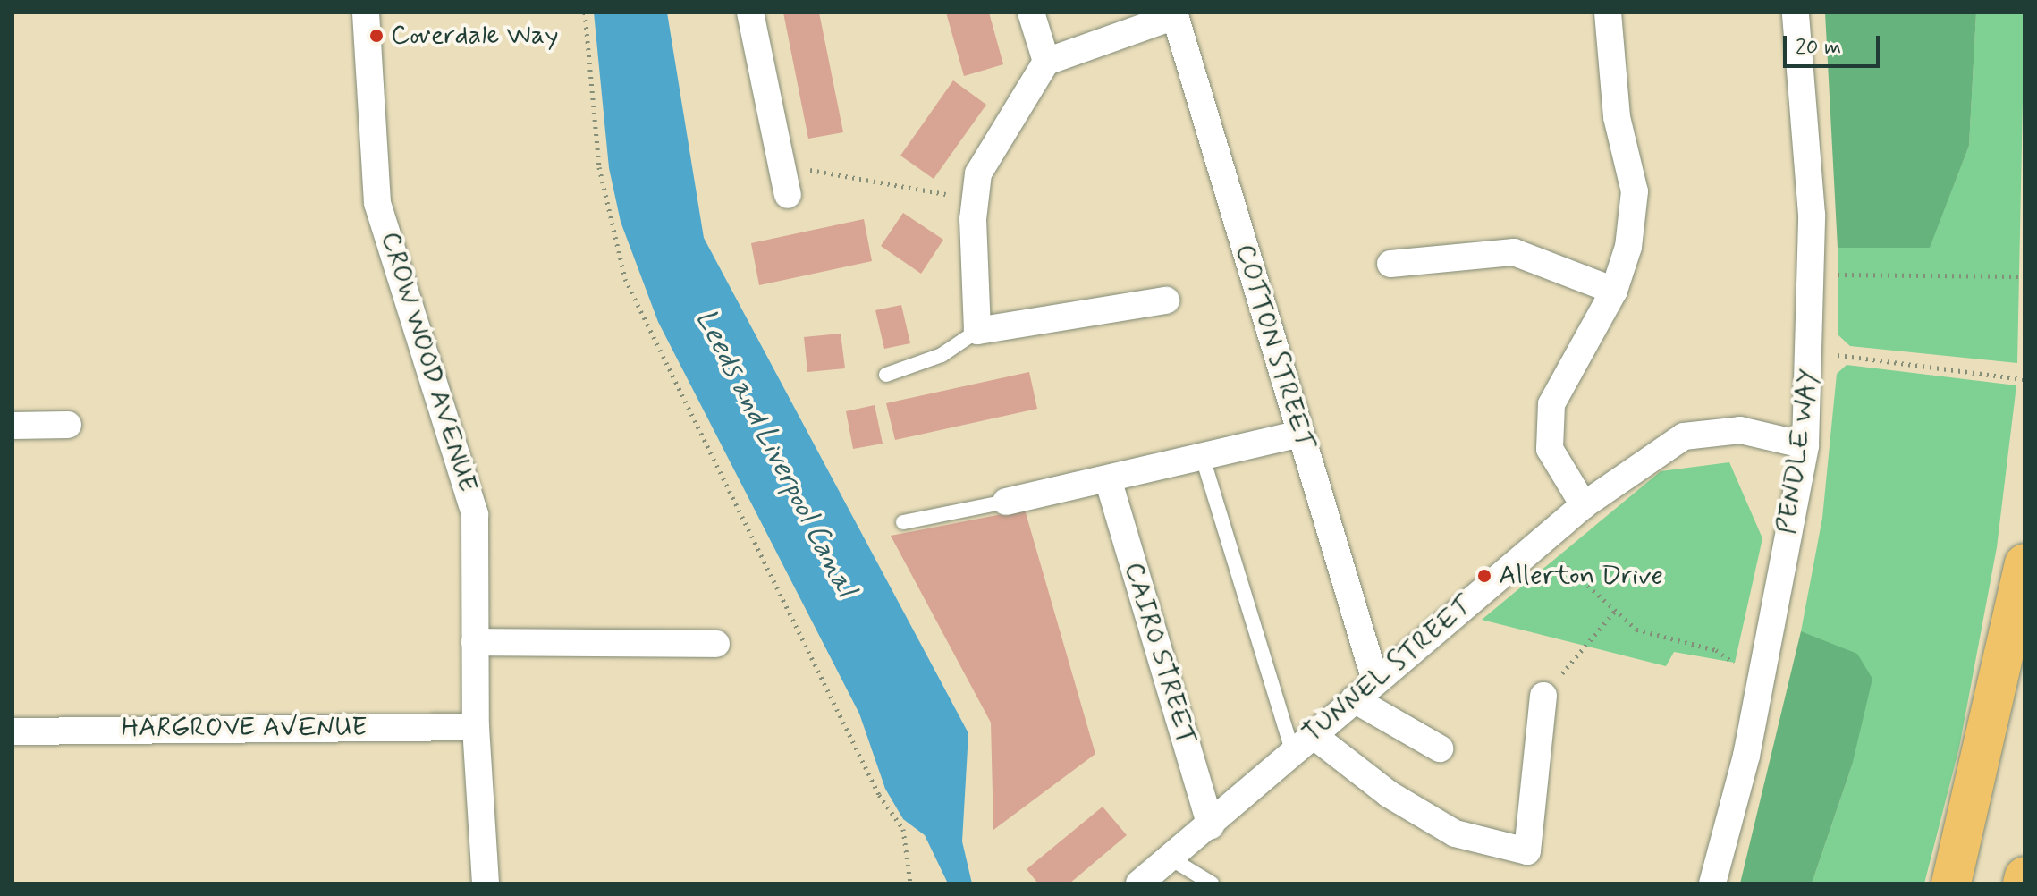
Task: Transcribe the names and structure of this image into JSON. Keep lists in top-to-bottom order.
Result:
{
  "streets": {
    "street": [
      "COTTON STREET",
      "CROW WOOD AVENUE",
      "PENDLE WAY",
      "CAIRO STREET",
      "TUNNEL STREET",
      "HARGROVE AVENUE"
    ]
  },
  "crossings": [
    ["COTTON STREET", "TUNNEL STREET"],
    ["CROW WOOD AVENUE", "HARGROVE AVENUE"],
    ["PENDLE WAY", "TUNNEL STREET"],
    ["CAIRO STREET", "TUNNEL STREET"]
  ],
  "water": ["Leeds and Liverpool Canal"],
  "places": ["Coverdale Way", "Allerton Drive"],
  "scale_bar": "20 m"
}
